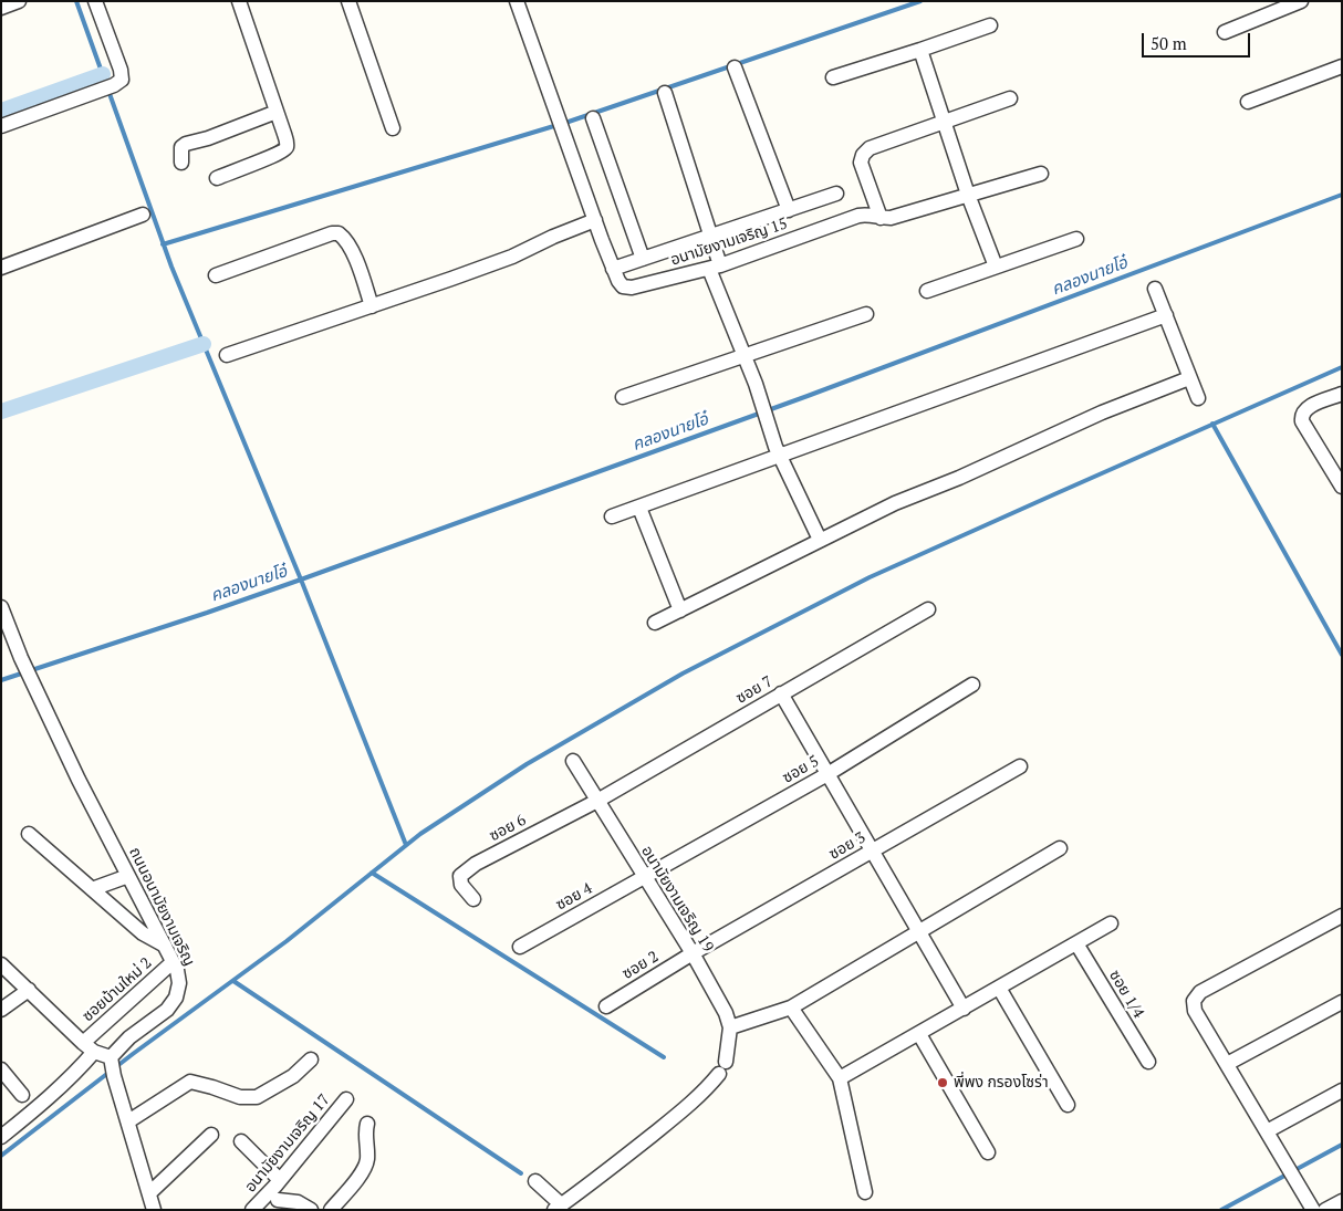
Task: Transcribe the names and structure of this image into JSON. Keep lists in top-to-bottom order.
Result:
{
  "streets": {
    "street": [
      "อนามัยงามเจริญ 15",
      "ซอย 7",
      "ซอย 5",
      "ซอย 6",
      "ซอย 3",
      "ซอย 4",
      "อนามัยงามเจริญ 19",
      "ถนนอนามัยงามเจริญ",
      "ซอย 2",
      "ซอยบ้านใหม่ 2",
      "ซอย 1/4",
      "อนามัยงามเจริญ 17"
    ]
  },
  "crossings": [
    ["ซอย 7", "ซอย 6"],
    ["ซอย 7", "อนามัยงามเจริญ 19"],
    ["ซอย 5", "ซอย 4"],
    ["ซอย 5", "อนามัยงามเจริญ 19"],
    ["ซอย 6", "อนามัยงามเจริญ 19"],
    ["ซอย 3", "อนามัยงามเจริญ 19"],
    ["ซอย 3", "ซอย 2"],
    ["ซอย 4", "อนามัยงามเจริญ 19"],
    ["อนามัยงามเจริญ 19", "ซอย 2"],
    ["ถนนอนามัยงามเจริญ", "ซอยบ้านใหม่ 2"]
  ],
  "water": ["คลองนายโอ๋"],
  "places": ["พี่พง กรองโซร่า"],
  "scale_bar": "50 m"
}
